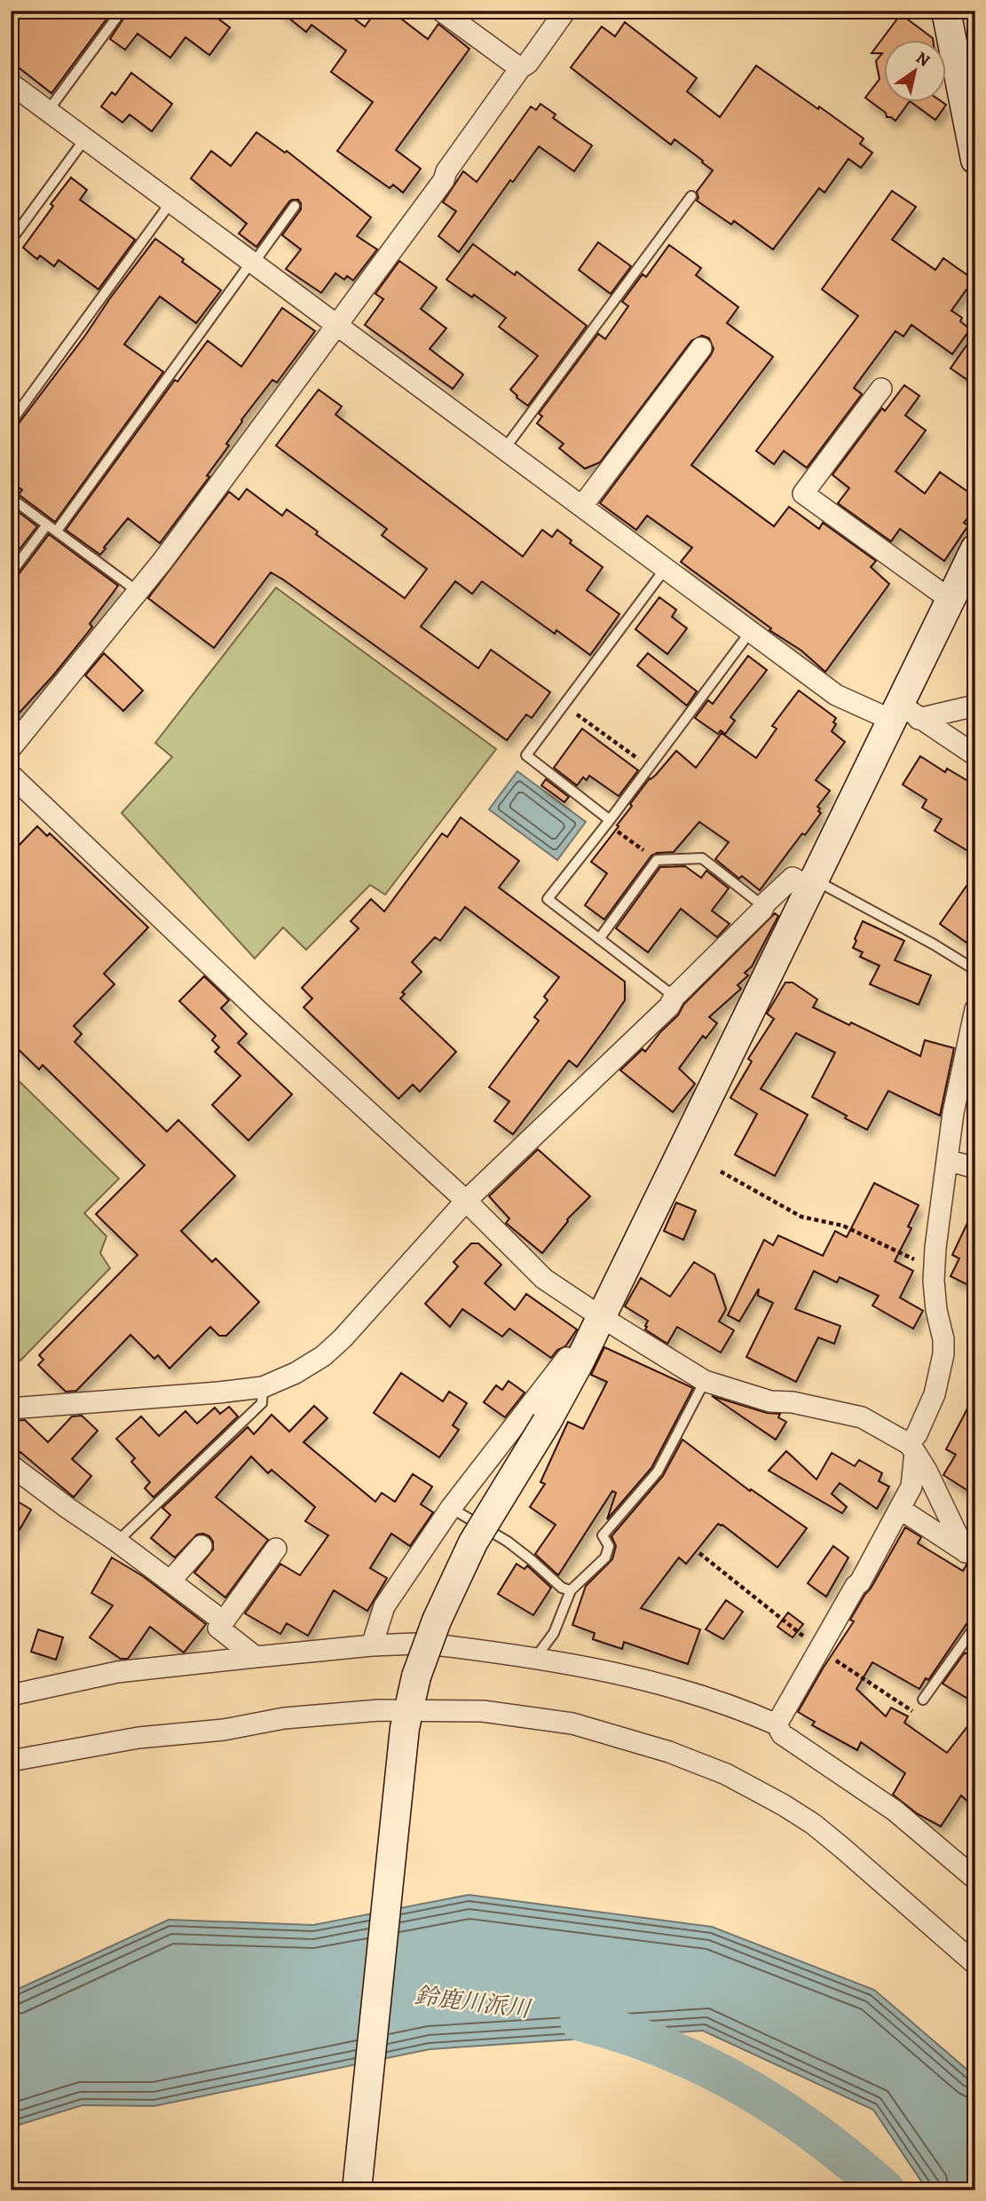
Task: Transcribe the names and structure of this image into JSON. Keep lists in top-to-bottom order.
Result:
{
  "water": ["鈴鹿川派川"],
  "north": "top right"
}
